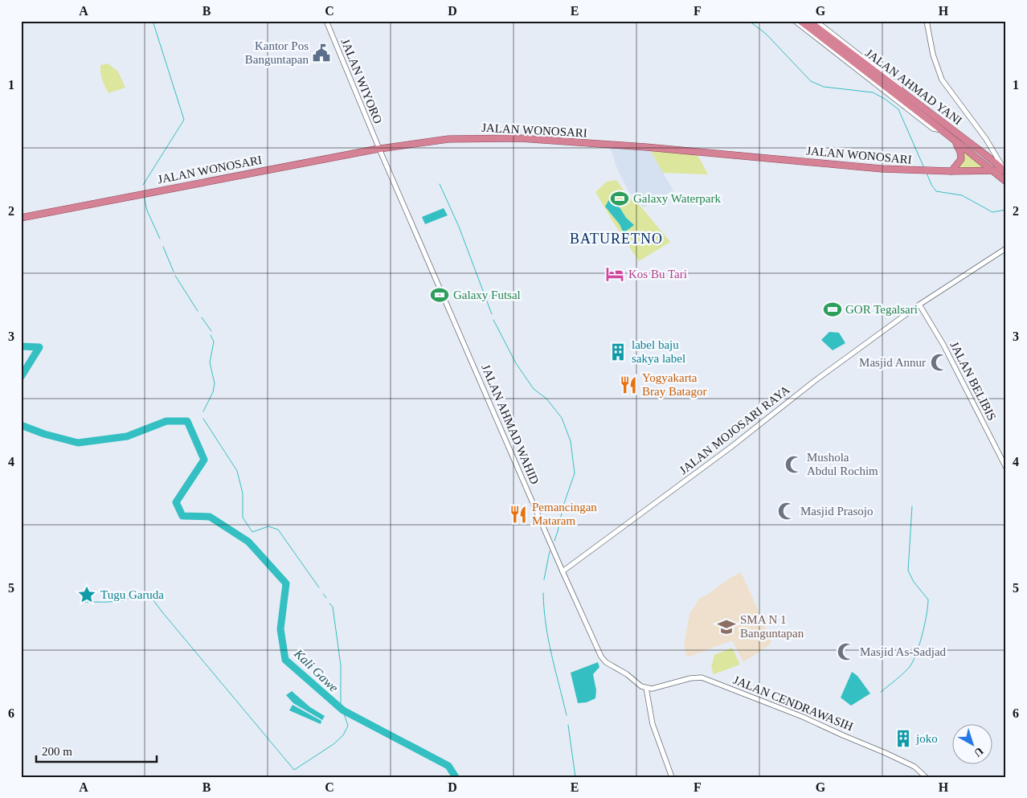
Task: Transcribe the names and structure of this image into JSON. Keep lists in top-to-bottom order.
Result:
{
  "streets": {
    "highway": ["JALAN AHMAD YANI", "JALAN WONOSARI"],
    "street": [
      "JALAN WIYORO",
      "JALAN BELIBIS",
      "JALAN AHMAD WAHID",
      "JALAN MOJOSARI RAYA",
      "JALAN CENDRAWASIH"
    ]
  },
  "crossings": [
    ["JALAN WIYORO", "JALAN WONOSARI"],
    ["JALAN WIYORO", "JALAN AHMAD WAHID"],
    ["JALAN AHMAD YANI", "JALAN WONOSARI"],
    ["JALAN WONOSARI", "JALAN AHMAD WAHID"],
    ["JALAN BELIBIS", "JALAN MOJOSARI RAYA"],
    ["JALAN AHMAD WAHID", "JALAN MOJOSARI RAYA"],
    ["JALAN AHMAD WAHID", "JALAN CENDRAWASIH"]
  ],
  "districts": ["BATURETNO"],
  "water": ["Kali Gawe"],
  "places": {
    "public building": ["Kantor Pos Banguntapan"],
    "sports": ["Galaxy Waterpark", "Galaxy Futsal", "GOR Tegalsari"],
    "hotel": ["Kos Bu Tari"],
    "building": ["label baju sakya label", "joko"],
    "mosque": [
      "Masjid Annur",
      "Mushola Abdul Rochim",
      "Masjid Prasojo",
      "Masjid As-Sadjad"
    ],
    "restaurant": ["Yogyakarta Bray Batagor", "Pemancingan Mataram"],
    "place": ["Tugu Garuda"],
    "school or university": ["SMA N 1 Banguntapan"]
  },
  "scale_bar": "200 m",
  "north": "bottom right",
  "grid": {
    "columns": [
      "A",
      "B",
      "C",
      "D",
      "E",
      "F",
      "G",
      "H"
    ],
    "rows": [
      "1",
      "2",
      "3",
      "4",
      "5",
      "6"
    ]
  }
}
